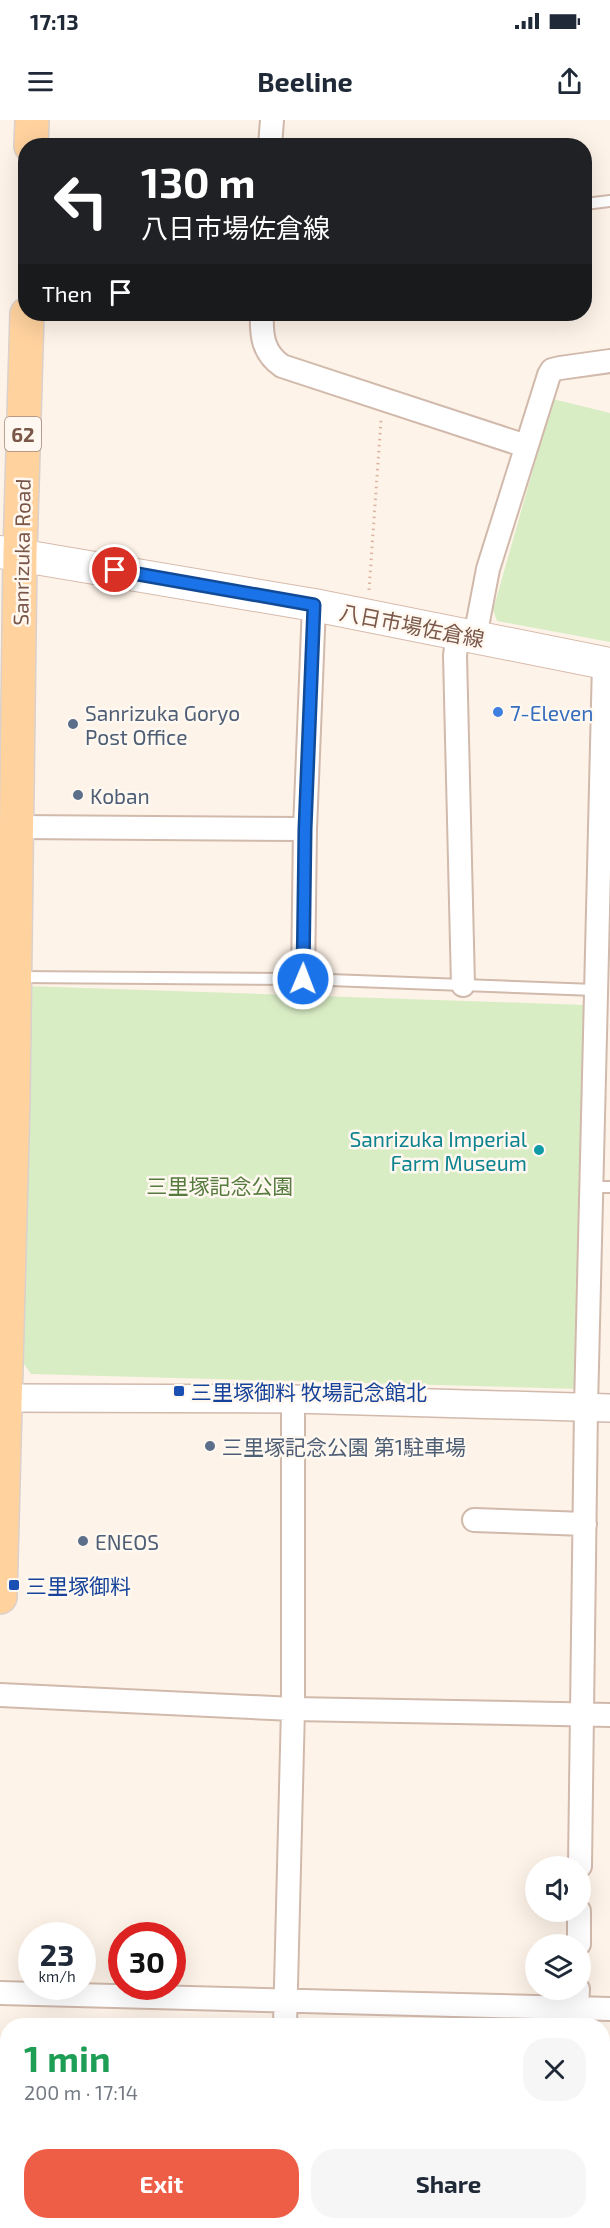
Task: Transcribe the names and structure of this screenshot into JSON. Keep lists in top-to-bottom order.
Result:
{
  "streets": {
    "main road": ["62", "Sanrizuka Road", "八日市場佐倉線"]
  },
  "crossings": [
    ["62", "Sanrizuka Road"],
    ["Sanrizuka Road", "八日市場佐倉線"]
  ],
  "parks": ["三里塚記念公園"],
  "places": {
    "other": [
      "7-Eleven",
      "Sanrizuka Goryo Post Office",
      "Koban",
      "Sanrizuka Imperial Farm Museum",
      "三里塚記念公園 第1駐車場",
      "ENEOS"
    ],
    "transit": ["三里塚御料 牧場記念館北", "三里塚御料"]
  },
  "page": {
    "status": "17:13",
    "header": "Beeline",
    "turn": ["130 m", "八日市場佐倉線"],
    "then": "Then",
    "speed": "23 km/h",
    "limit": "30",
    "heading": ["1 min", "200 m · 17:14"],
    "buttons": ["Exit", "Share"]
  }
}
